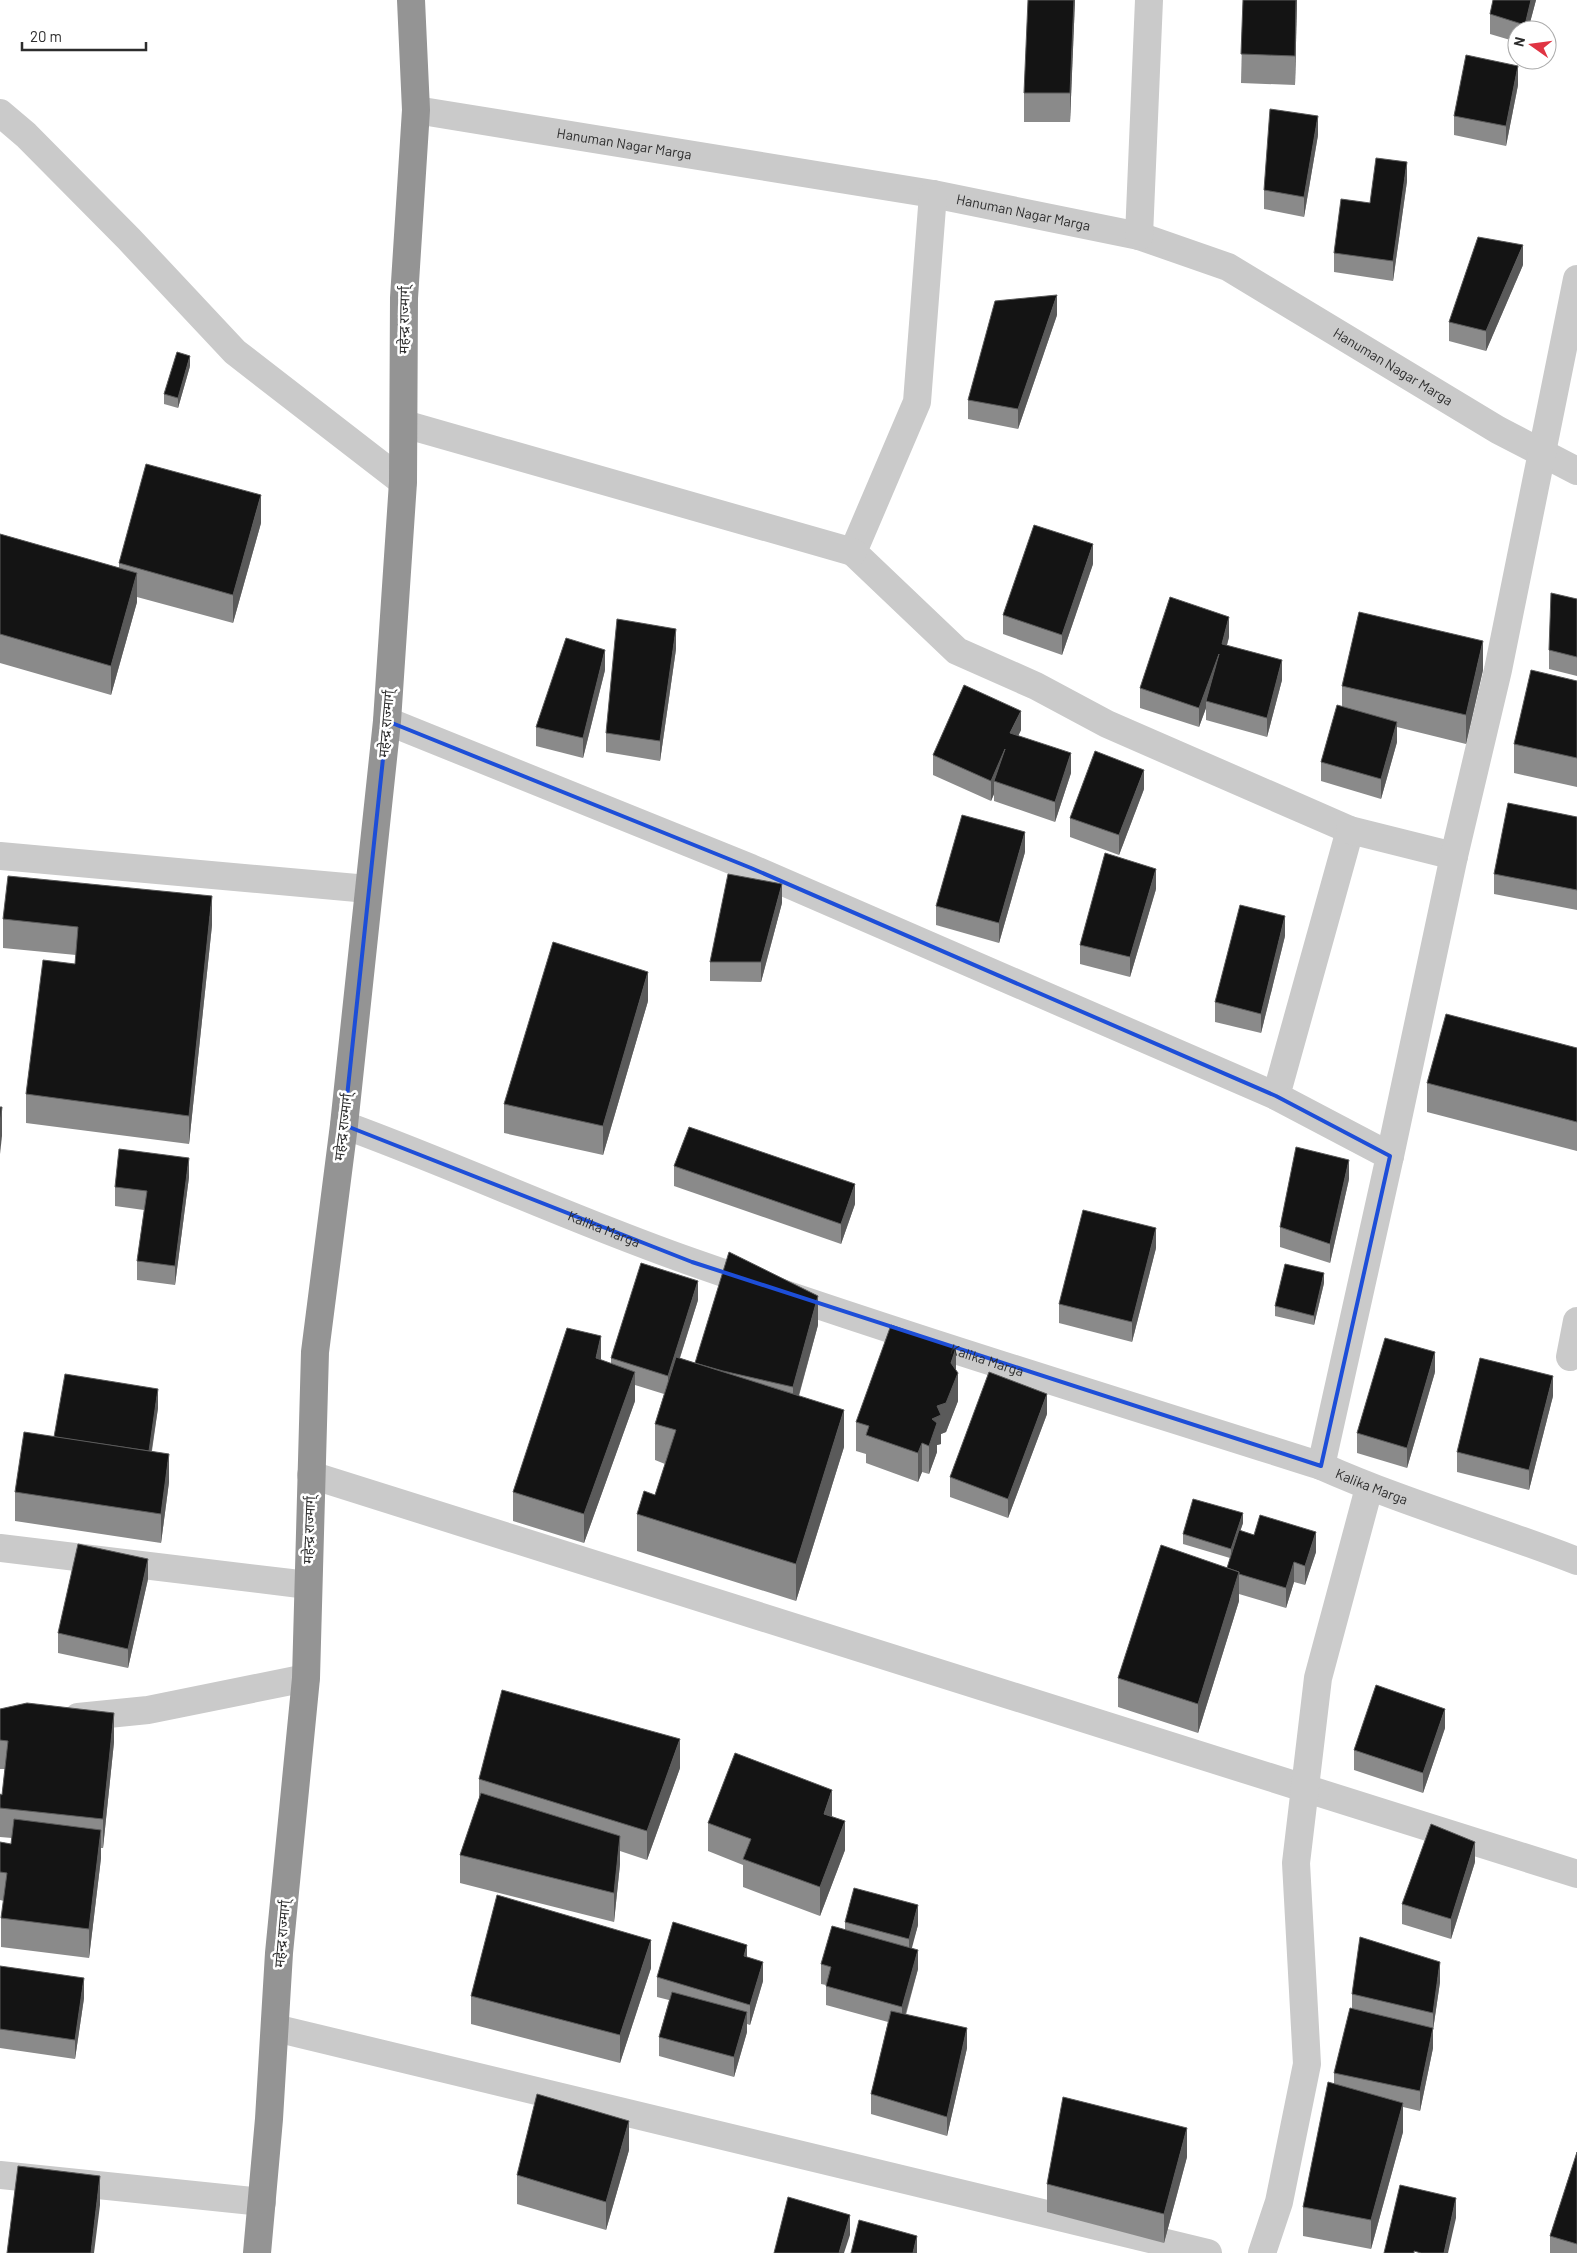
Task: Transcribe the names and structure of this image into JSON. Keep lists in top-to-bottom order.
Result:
{
  "streets": {
    "highway": ["महेन्द्र राज्मार्ग्"],
    "street": ["Hanuman Nagar Marga", "Kalika Marga"]
  },
  "crossings": [
    ["Hanuman Nagar Marga", "महेन्द्र राज्मार्ग्"],
    ["महेन्द्र राज्मार्ग्", "Kalika Marga"]
  ],
  "scale_bar": "20 m",
  "north": "left"
}
